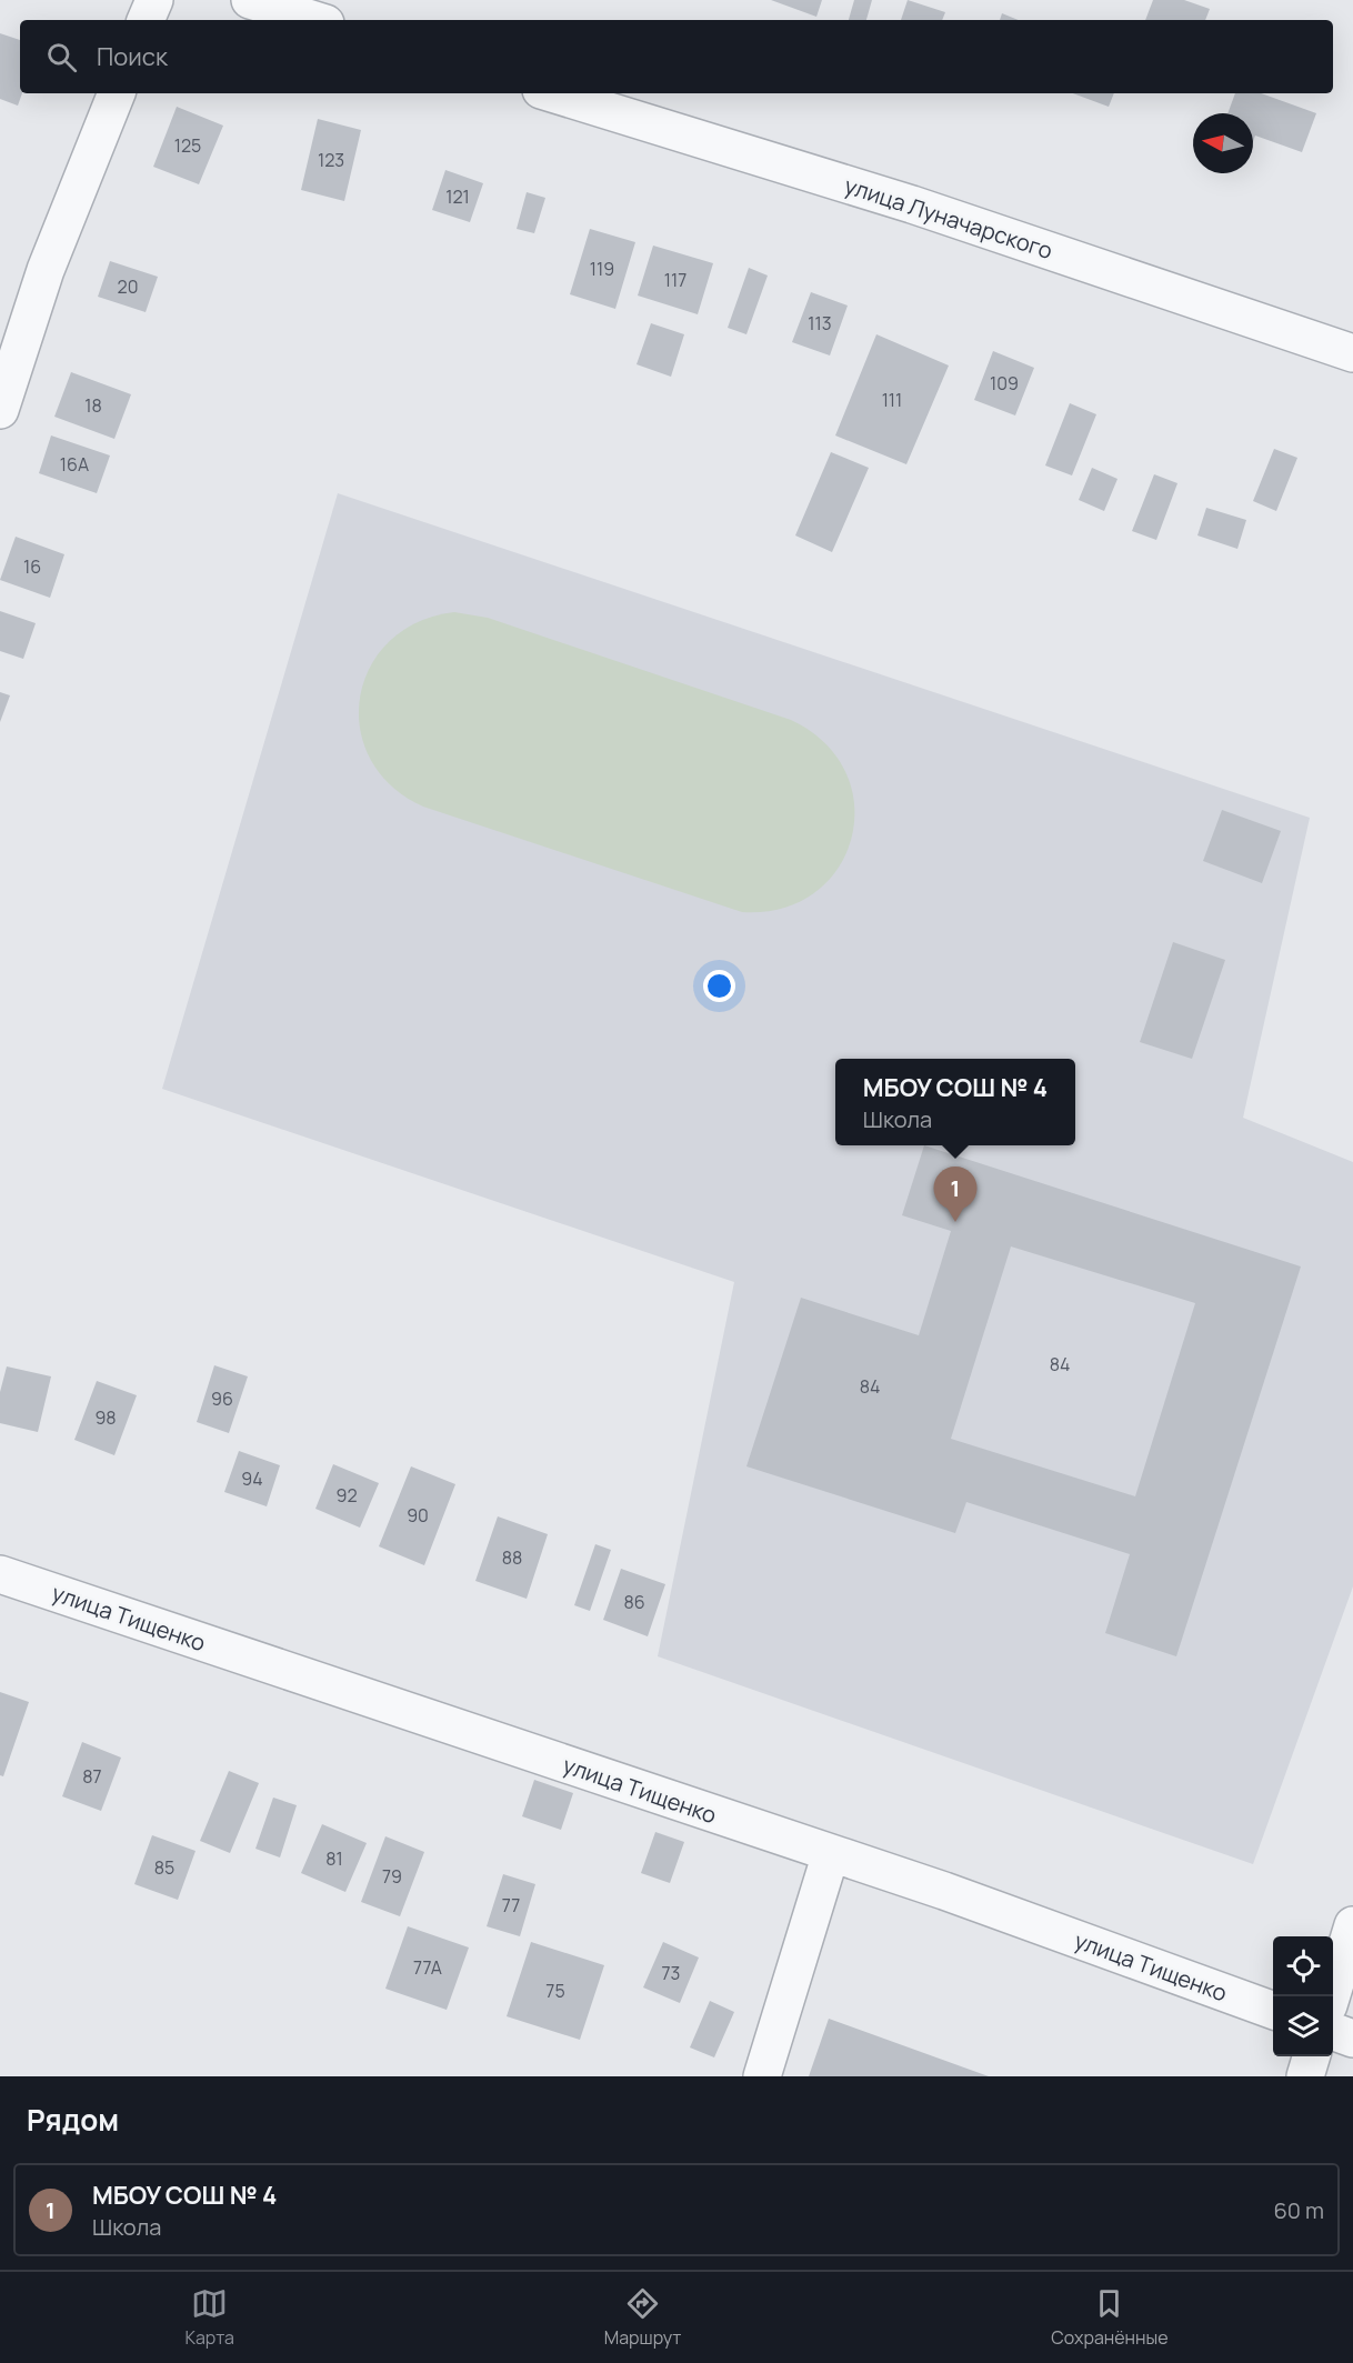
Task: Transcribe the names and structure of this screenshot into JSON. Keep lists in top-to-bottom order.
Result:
{
  "streets": {
    "street": ["улица Луначарского", "улица Тищенко"]
  },
  "house_numbers": [
    "125",
    "123",
    "121",
    "119",
    "117",
    "20",
    "113",
    "109",
    "111",
    "18",
    "16А",
    "16",
    "84",
    "84",
    "96",
    "98",
    "94",
    "92",
    "90",
    "88",
    "86",
    "87",
    "81",
    "85",
    "79",
    "77",
    "77А",
    "73",
    "75"
  ],
  "north": "left",
  "page": {
    "search": "Поиск",
    "popup": ["МБОУ СОШ № 4", "Школа"],
    "pins": "1",
    "heading": "Рядом",
    "list": [
      {
        "mark": "1",
        "name": "МБОУ СОШ № 4",
        "note": "Школа",
        "value": "60 m"
      }
    ],
    "nav": ["Карта", "Маршрут", "Сохранённые"]
  }
}
